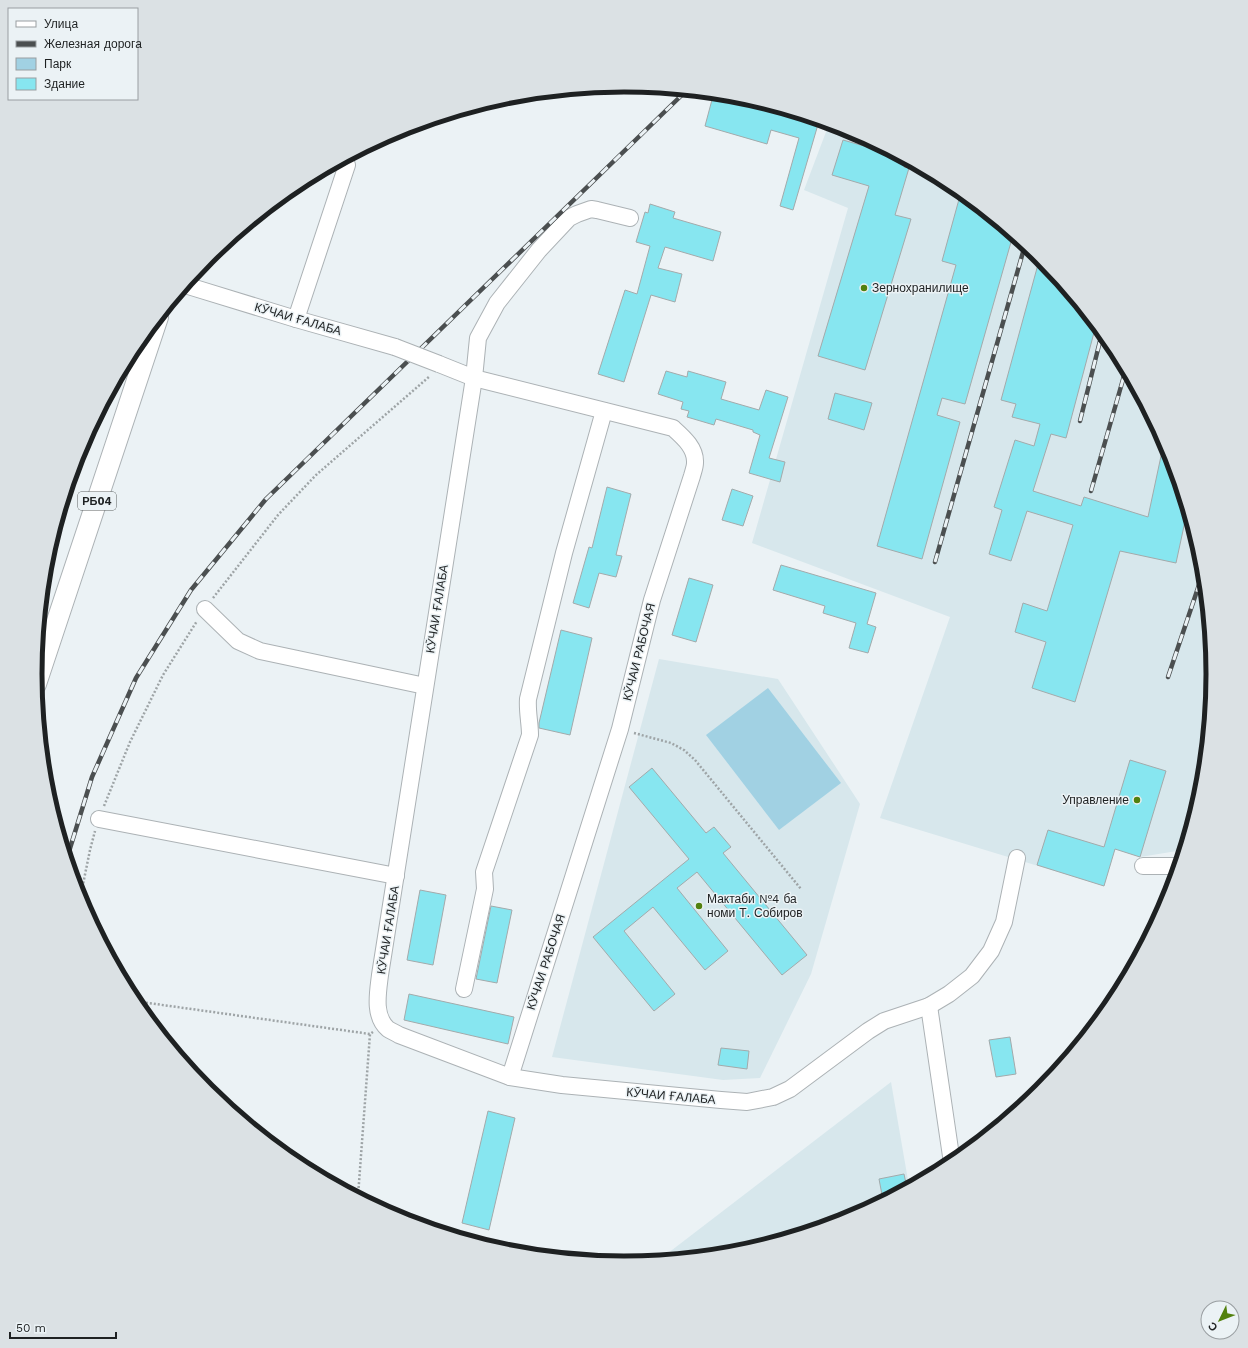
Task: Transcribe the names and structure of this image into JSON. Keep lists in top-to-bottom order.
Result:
{
  "streets": {
    "main road": ["РБ04"],
    "street": ["КӮЧАИ ҒАЛАБА", "КӮЧАИ РАБОЧАЯ"]
  },
  "crossings": [
    ["КӮЧАИ ҒАЛАБА", "КӮЧАИ РАБОЧАЯ"]
  ],
  "places": ["Зернохранилище", "Управление", "Мактаби №4 ба номи Т. Собиров"],
  "legend": [
    "Улица",
    "Железная дорога",
    "Парк",
    "Здание"
  ],
  "scale_bar": "50 m",
  "north": "bottom left"
}
